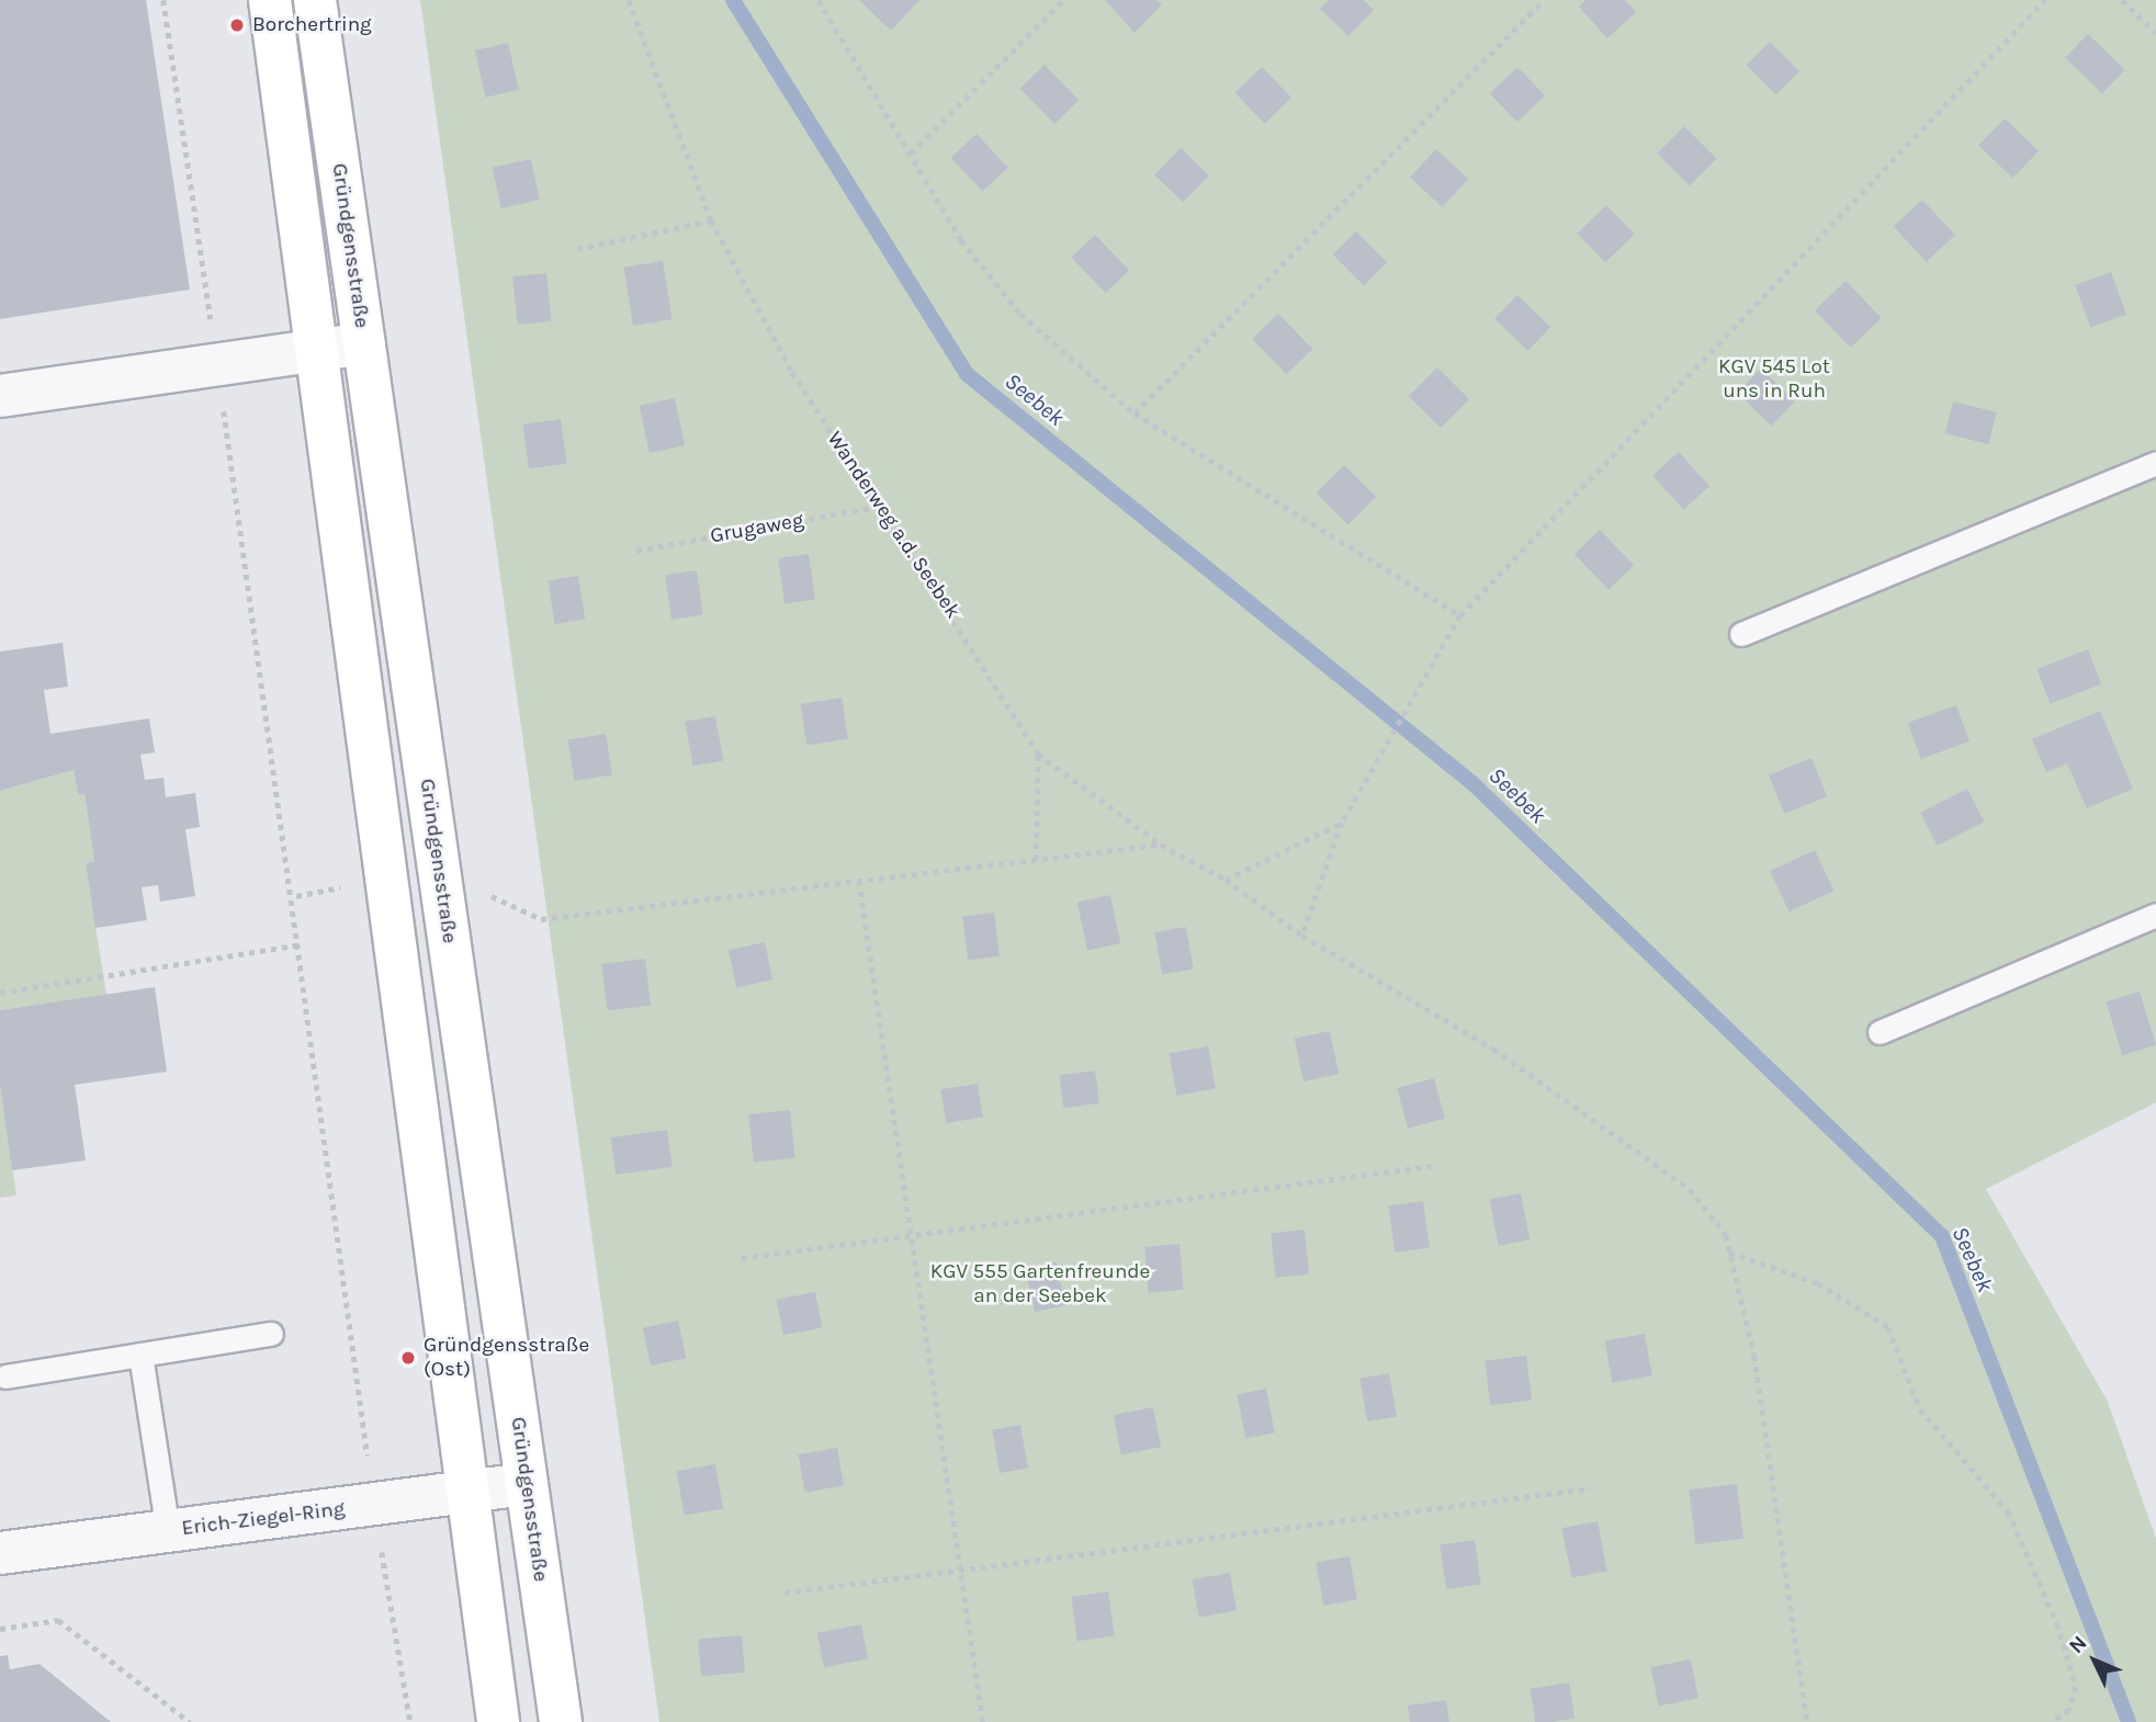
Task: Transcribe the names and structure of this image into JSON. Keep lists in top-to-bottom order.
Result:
{
  "streets": {
    "street": ["Gründgensstraße", "Erich-Ziegel-Ring"],
    "path": ["Wanderweg a.d. Seebek", "Grugaweg"]
  },
  "crossings": [
    ["Gründgensstraße", "Erich-Ziegel-Ring"],
    ["Wanderweg a.d. Seebek", "Grugaweg"]
  ],
  "water": ["Seebek"],
  "parks": ["KGV 545 Lot uns in Ruh", "KGV 555 Gartenfreunde an der Seebek"],
  "places": ["Borchertring", "Gründgensstraße (Ost)"],
  "north": "top left"
}
